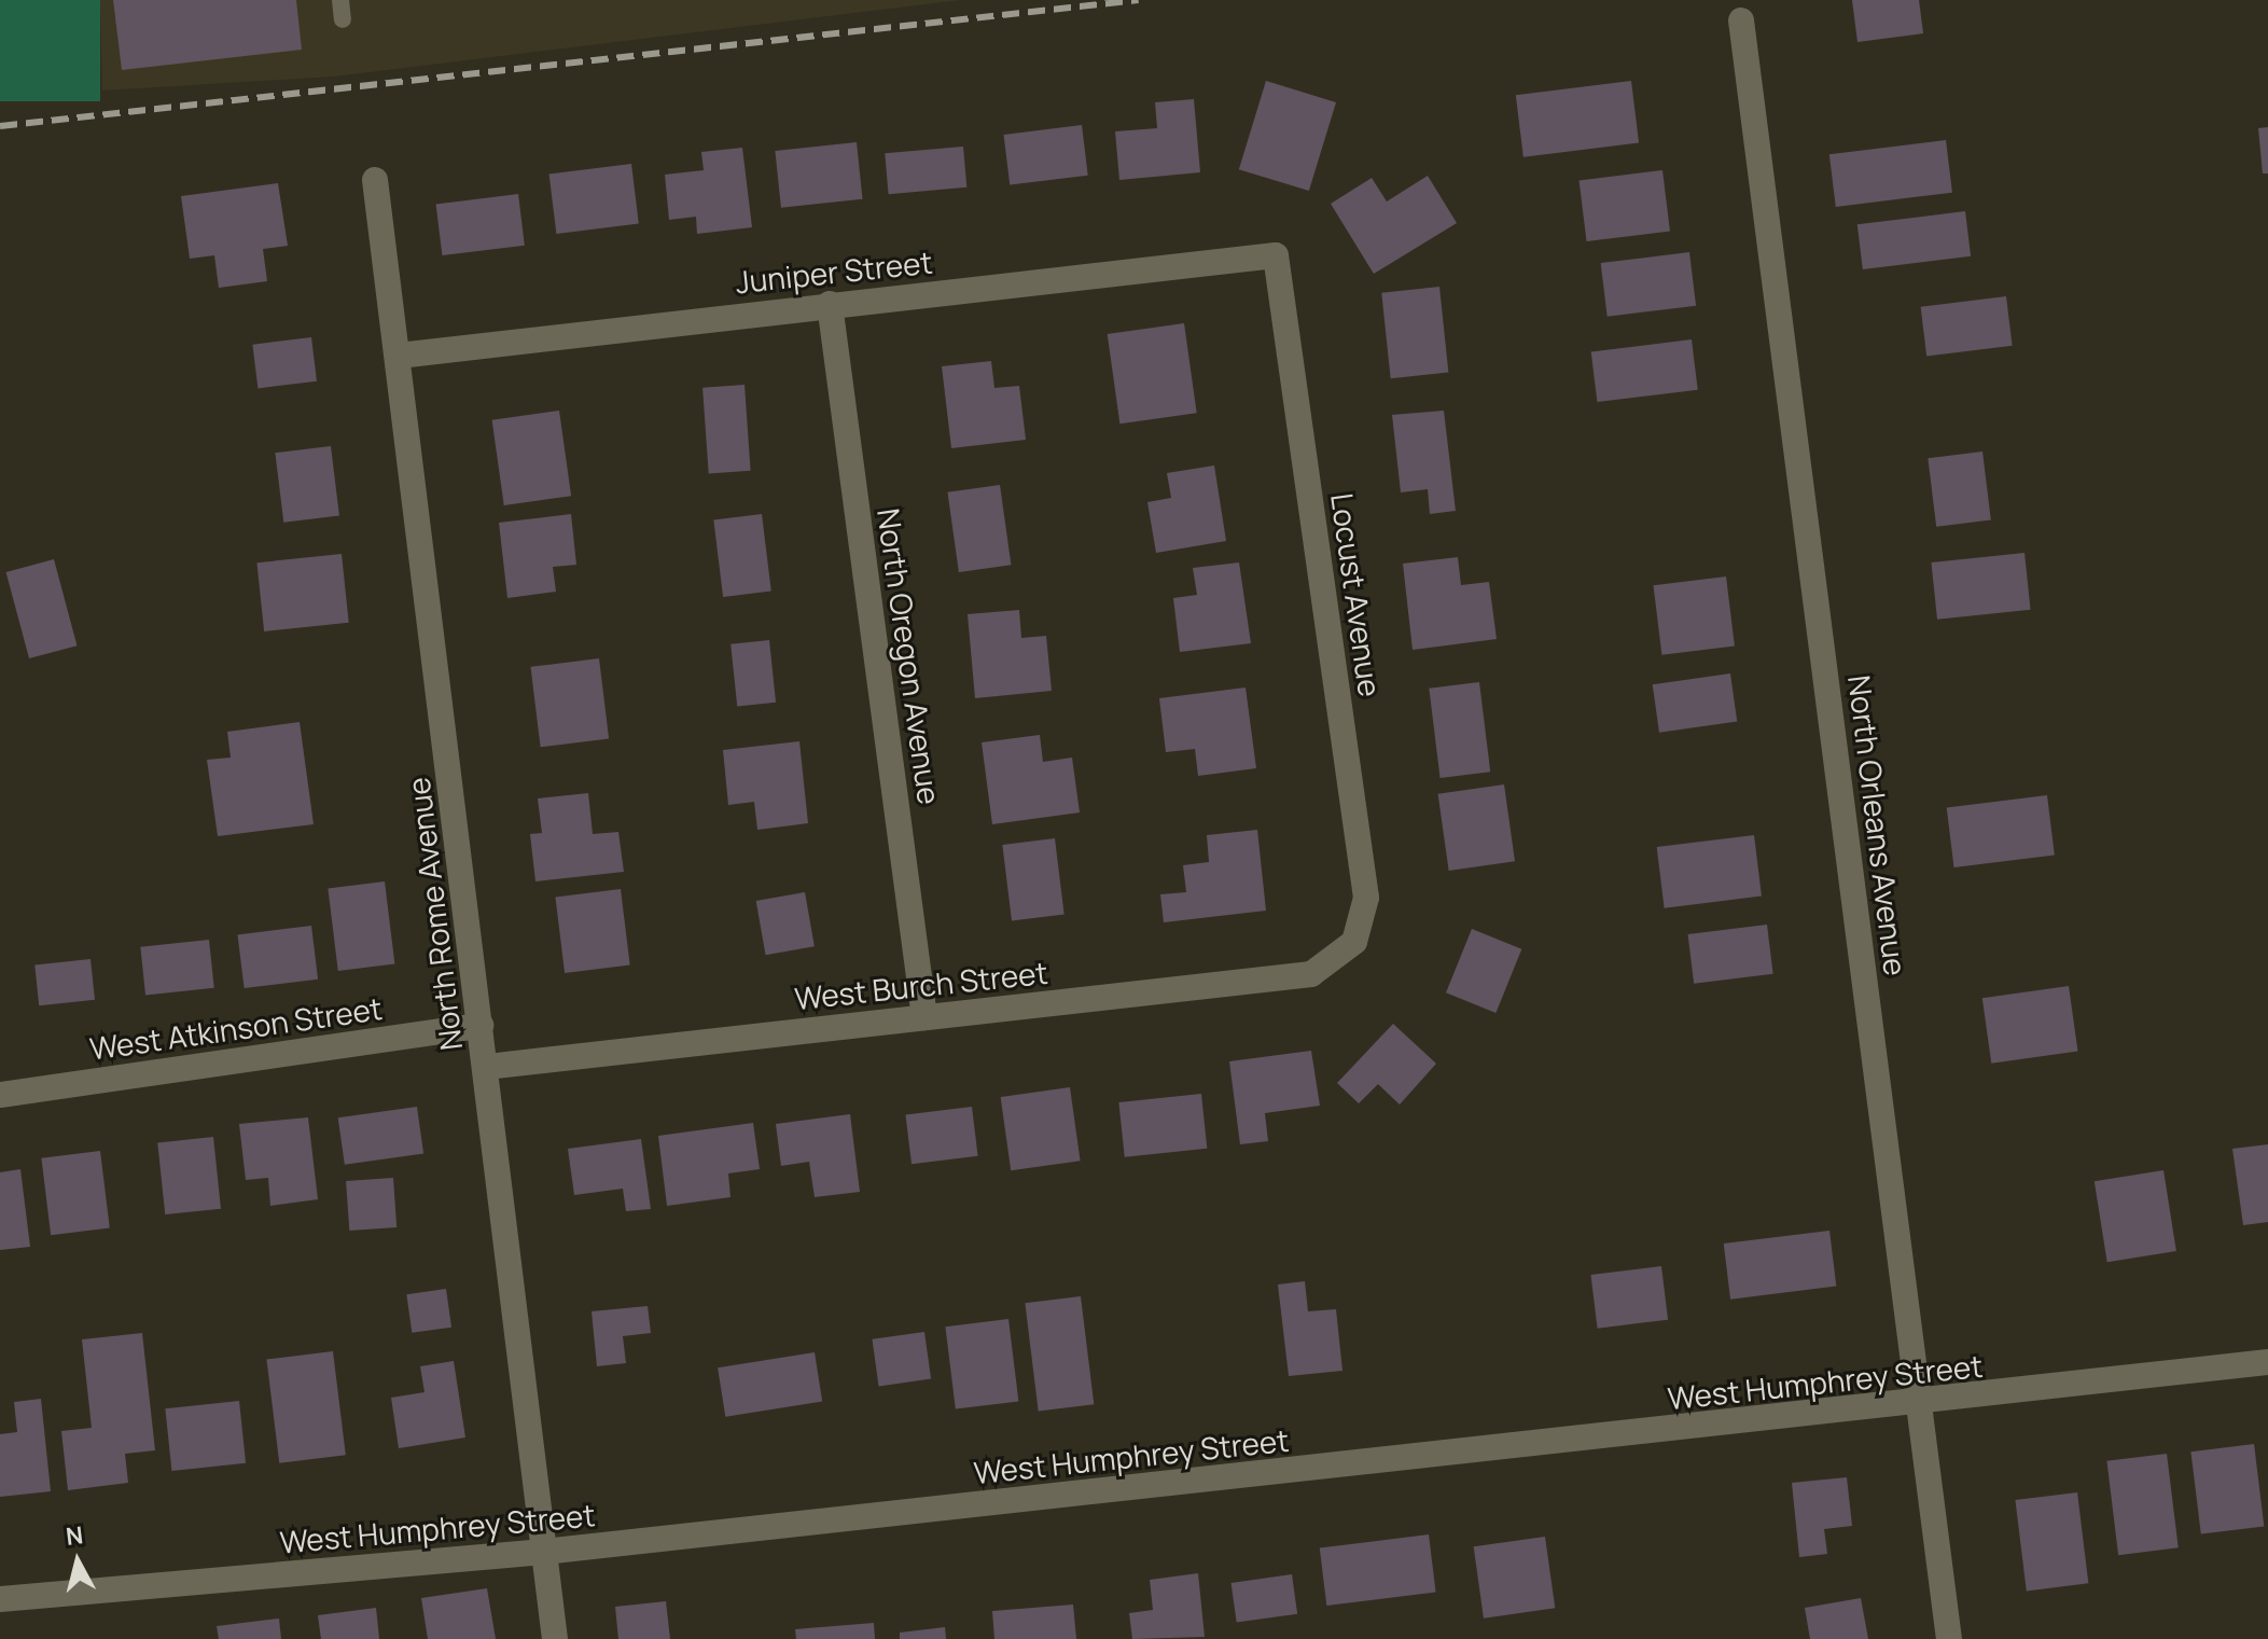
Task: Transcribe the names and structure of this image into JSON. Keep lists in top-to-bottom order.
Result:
{
  "streets": {
    "street": [
      "Juniper Street",
      "Locust Avenue",
      "North Oregon Avenue",
      "North Orleans Avenue",
      "North Rome Avenue",
      "West Burch Street",
      "West Atkinson Street",
      "West Humphrey Street"
    ]
  },
  "crossings": [
    ["Juniper Street", "Locust Avenue"],
    ["Juniper Street", "North Oregon Avenue"],
    ["Juniper Street", "North Rome Avenue"],
    ["Locust Avenue", "West Burch Street"],
    ["North Oregon Avenue", "West Burch Street"],
    ["North Orleans Avenue", "West Humphrey Street"],
    ["North Rome Avenue", "West Burch Street"],
    ["North Rome Avenue", "West Atkinson Street"],
    ["North Rome Avenue", "West Humphrey Street"]
  ],
  "north": "top"
}
